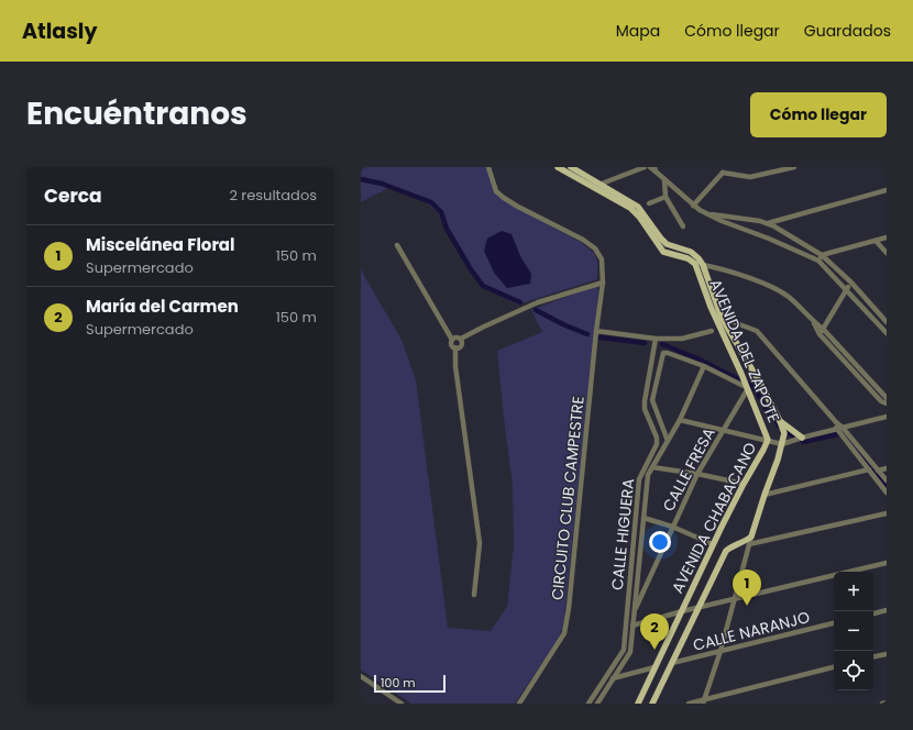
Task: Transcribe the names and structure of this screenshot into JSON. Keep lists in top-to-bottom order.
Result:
{
  "streets": {
    "main road": ["AVENIDA DEL ZAPOTE", "AVENIDA CHABACANO"],
    "street": [
      "CALLE FRESA",
      "CIRCUITO CLUB CAMPESTRE",
      "CALLE HIGUERA",
      "CALLE NARANJO"
    ]
  },
  "crossings": [
    ["AVENIDA DEL ZAPOTE", "CALLE FRESA"],
    ["AVENIDA DEL ZAPOTE", "AVENIDA CHABACANO"],
    ["CALLE FRESA", "CALLE HIGUERA"],
    ["AVENIDA CHABACANO", "CALLE NARANJO"]
  ],
  "scale_bar": "100 m",
  "page": {
    "header": "Atlasly",
    "nav": ["Mapa", "Cómo llegar", "Guardados"],
    "title": "Encuéntranos",
    "buttons": "Cómo llegar",
    "heading": ["Cerca", "2 resultados"],
    "list": [
      {
        "mark": "1",
        "name": "Miscelánea Floral",
        "note": "Supermercado",
        "value": "150 m"
      },
      {
        "mark": "2",
        "name": "María del Carmen",
        "note": "Supermercado",
        "value": "150 m"
      }
    ],
    "pins": ["1", "2"],
    "map_buttons": ["+", "−"],
    "scale": "100 m"
  }
}
